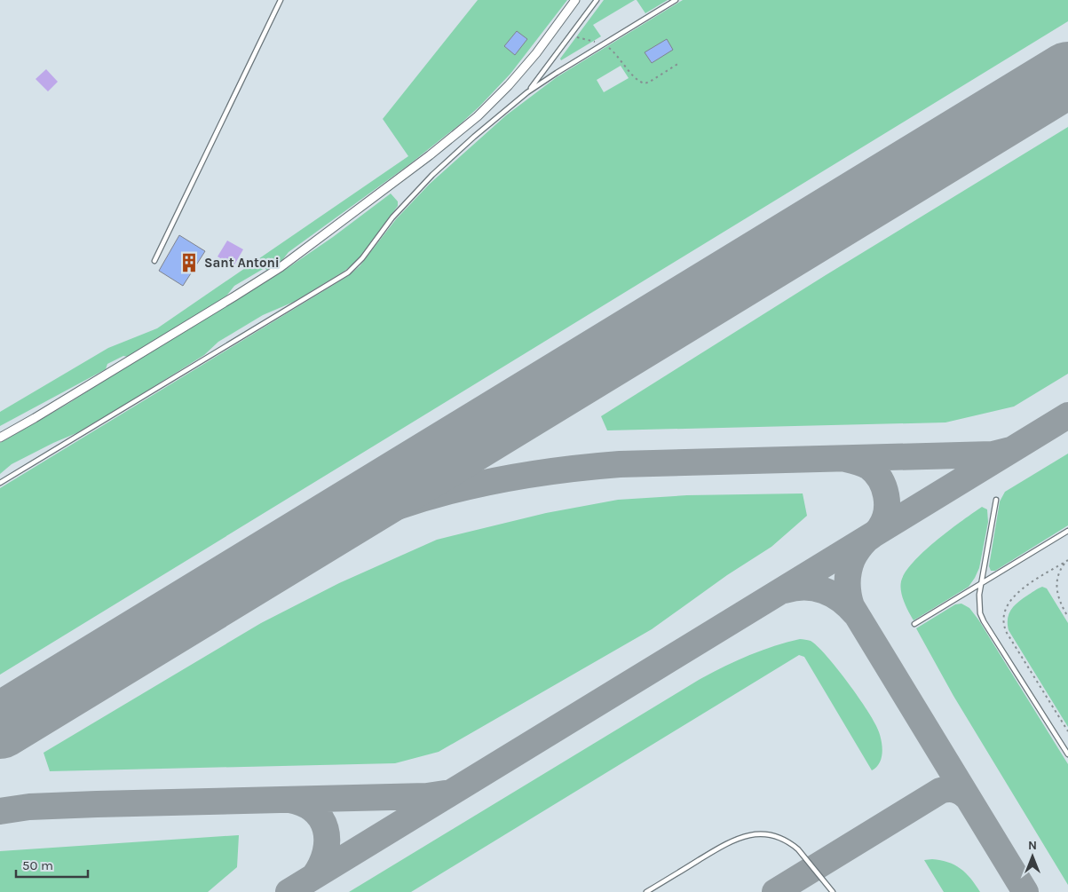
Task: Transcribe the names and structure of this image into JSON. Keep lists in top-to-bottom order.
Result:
{
  "places": {
    "building": ["Sant Antoni"]
  },
  "scale_bar": "50 m",
  "north": "top"
}
